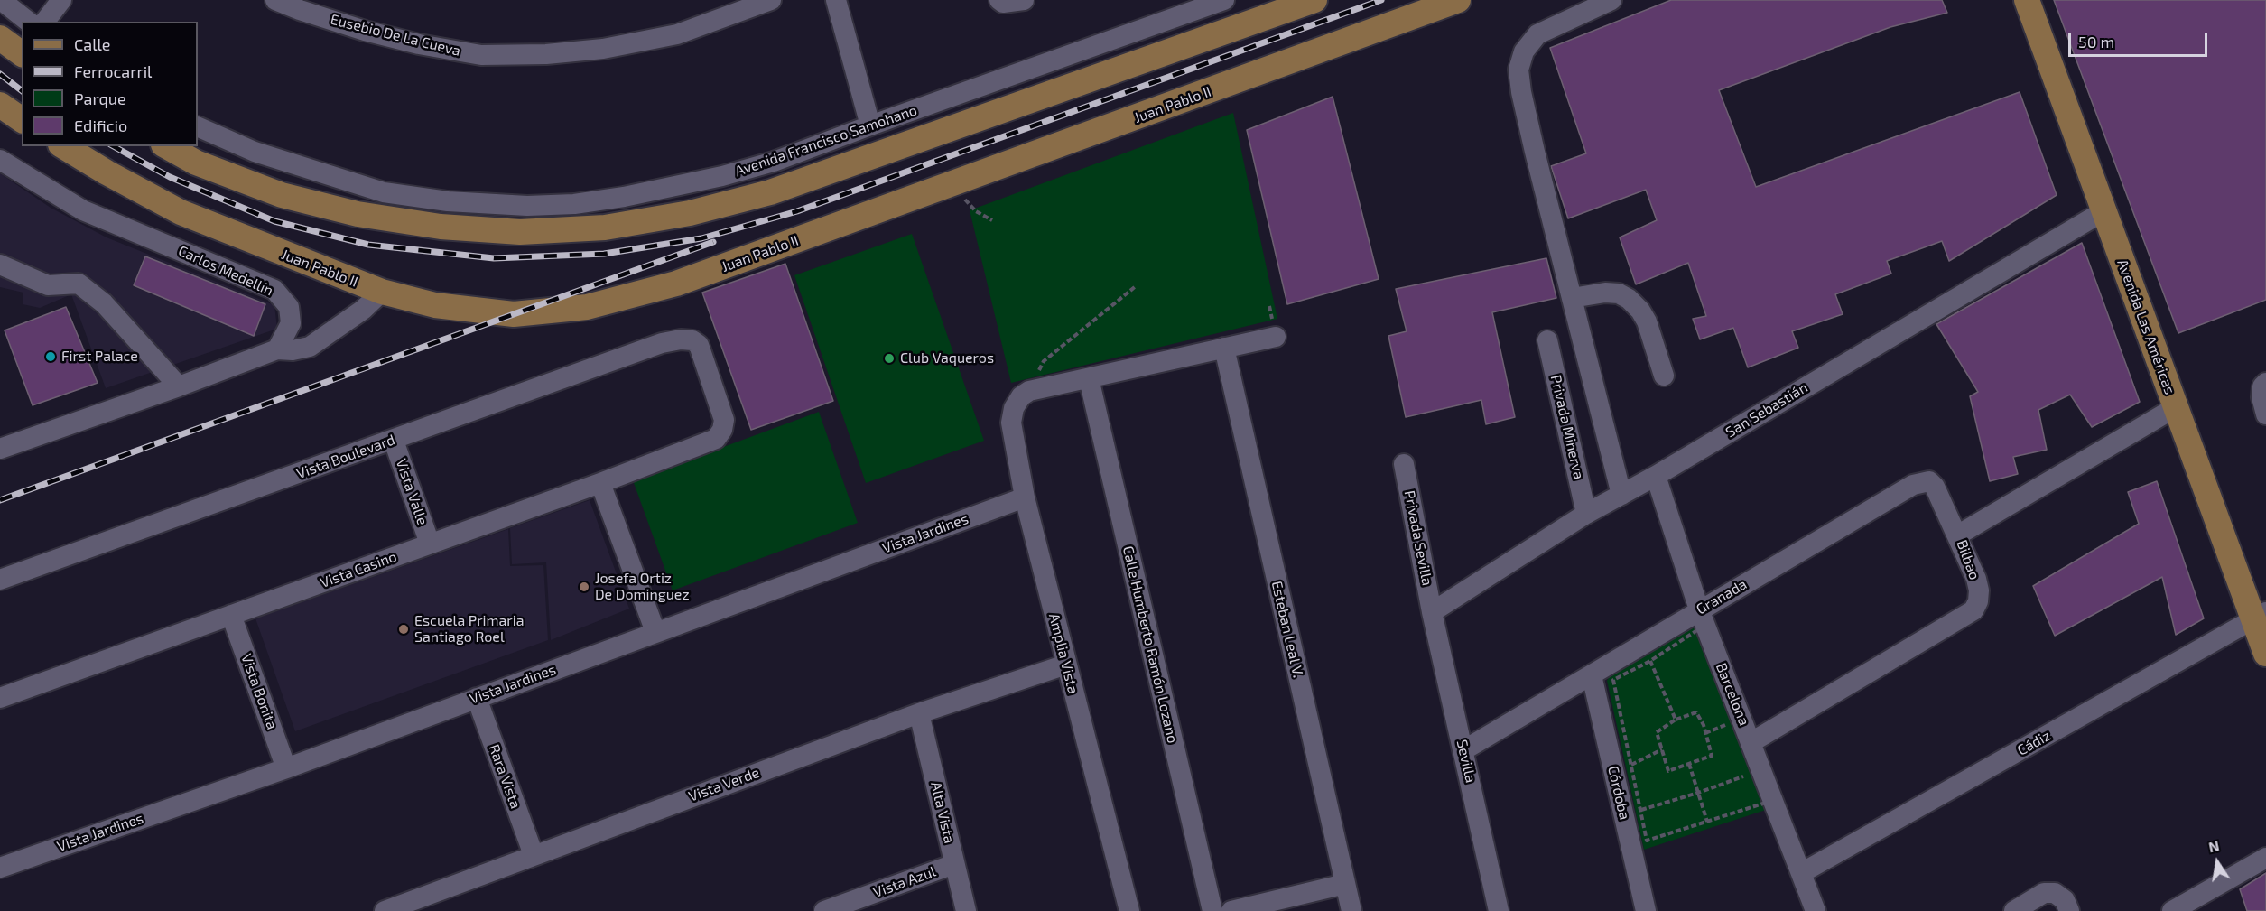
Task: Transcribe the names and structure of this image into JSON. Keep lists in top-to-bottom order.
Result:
{
  "streets": {
    "main road": ["Juan Pablo II", "Avenida Las Américas"],
    "street": [
      "Eusebio De La Cueva",
      "Avenida Francisco Samohano",
      "Carlos Medellín",
      "San Sebastián",
      "Privada Minerva",
      "Vista Boulevard",
      "Vista Valle",
      "Vista Jardines",
      "Privada Sevilla",
      "Bilbao",
      "Vista Casino",
      "Granada",
      "Esteban Leal V.",
      "Calle Humberto Ramón Lozano",
      "Amplia Vista",
      "Vista Bonita",
      "Barcelona",
      "Cádiz",
      "Sevilla",
      "Rara Vista",
      "Vista Verde",
      "Córdoba",
      "Alta Vista",
      "Vista Azul"
    ]
  },
  "crossings": [
    ["Avenida Las Américas", "San Sebastián"],
    ["Avenida Las Américas", "Bilbao"],
    ["Avenida Las Américas", "Cádiz"],
    ["San Sebastián", "Privada Minerva"],
    ["San Sebastián", "Privada Sevilla"],
    ["San Sebastián", "Barcelona"],
    ["San Sebastián", "Sevilla"],
    ["Vista Boulevard", "Vista Valle"],
    ["Vista Boulevard", "Vista Casino"],
    ["Vista Valle", "Vista Casino"],
    ["Vista Jardines", "Amplia Vista"],
    ["Vista Jardines", "Vista Bonita"],
    ["Vista Jardines", "Rara Vista"],
    ["Privada Sevilla", "Sevilla"],
    ["Bilbao", "Granada"],
    ["Bilbao", "Barcelona"],
    ["Vista Casino", "Vista Bonita"],
    ["Granada", "Barcelona"],
    ["Granada", "Sevilla"],
    ["Granada", "Córdoba"],
    ["Amplia Vista", "Vista Verde"],
    ["Barcelona", "Cádiz"],
    ["Rara Vista", "Vista Verde"],
    ["Vista Verde", "Alta Vista"],
    ["Alta Vista", "Vista Azul"]
  ],
  "places": [
    "First Palace",
    "Club Vaqueros",
    "Josefa Ortiz De Dominguez",
    "Escuela Primaria Santiago Roel"
  ],
  "legend": [
    "Calle",
    "Ferrocarril",
    "Parque",
    "Edificio"
  ],
  "scale_bar": "50 m",
  "north": "top"
}
